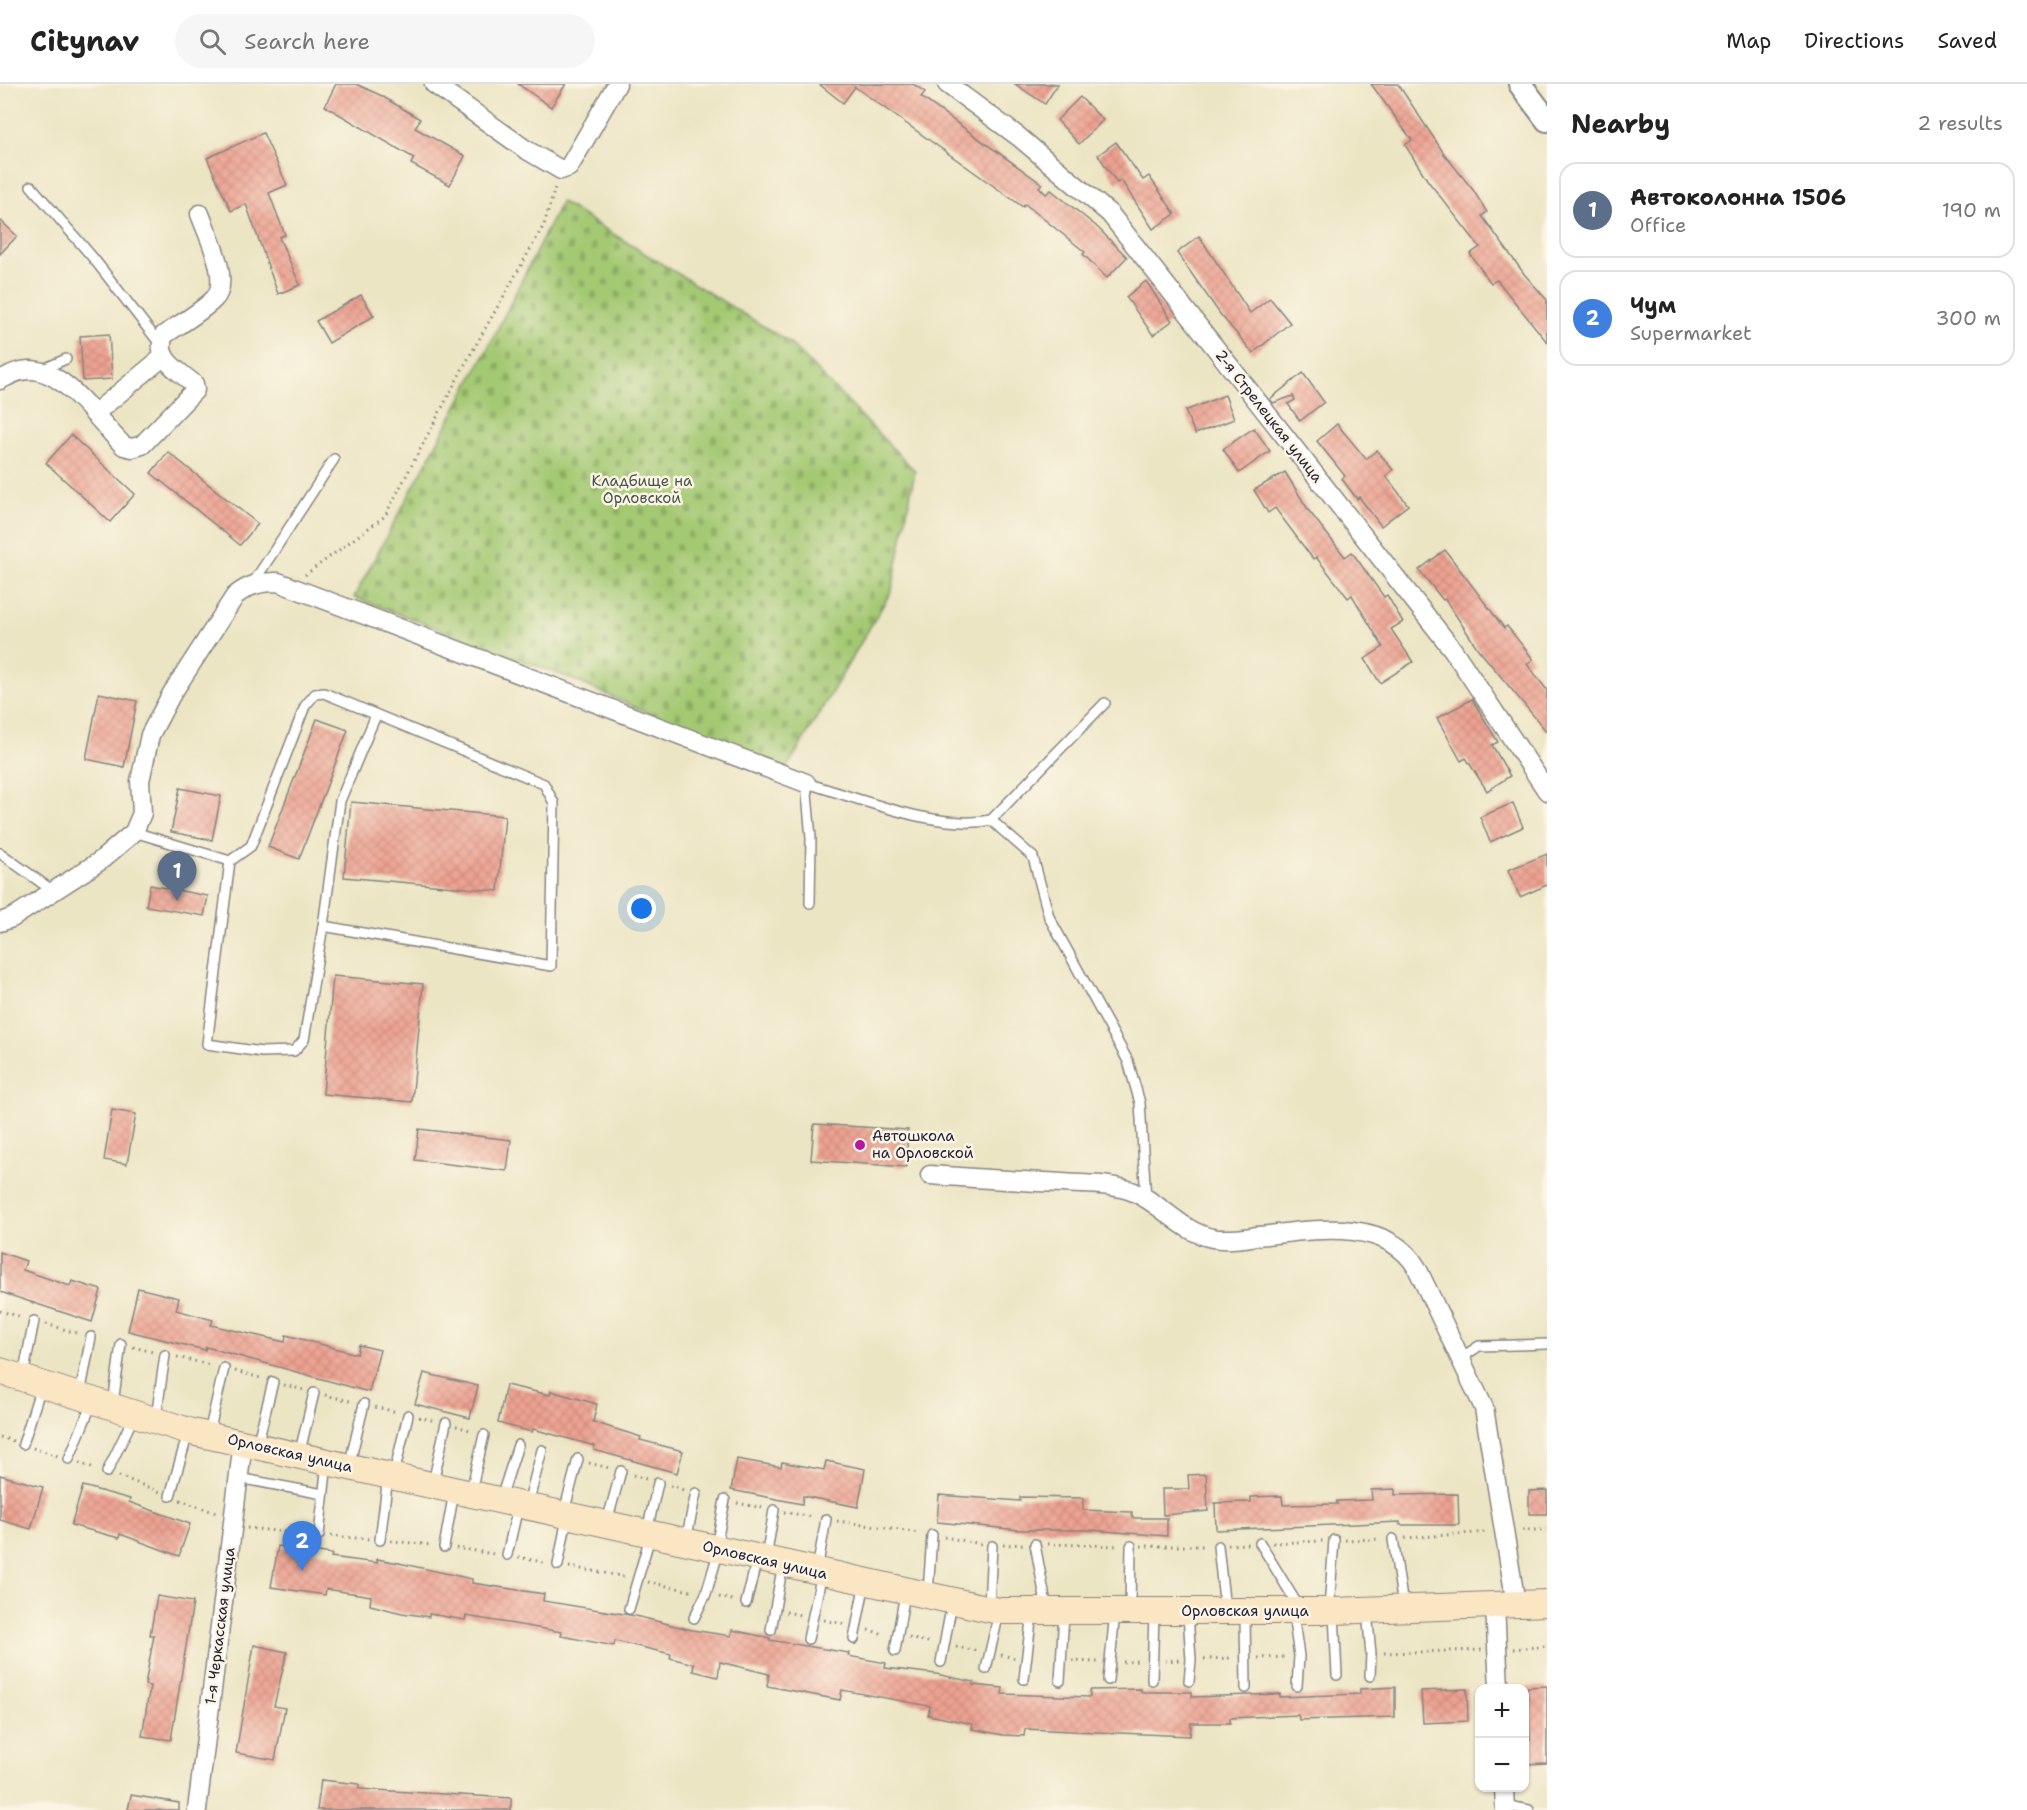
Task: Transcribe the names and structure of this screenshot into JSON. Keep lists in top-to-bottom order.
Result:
{
  "streets": {
    "main road": ["Орловская улица"],
    "street": ["2-я Стрелецкая улица", "1-я Черкасская улица"]
  },
  "crossings": [
    ["Орловская улица", "1-я Черкасская улица"]
  ],
  "parks": ["Кладбище на Орловской"],
  "places": ["Автошкола на Орловской"],
  "page": {
    "header": "Citynav",
    "search": "Search here",
    "nav": ["Map", "Directions", "Saved"],
    "heading": ["Nearby", "2 results"],
    "list": [
      {
        "mark": "1",
        "name": "Автоколонна 1506",
        "note": "Office",
        "value": "190 m"
      },
      {
        "mark": "2",
        "name": "Чум",
        "note": "Supermarket",
        "value": "300 m"
      }
    ],
    "pins": ["1", "2"],
    "map_buttons": ["+", "−"]
  }
}
